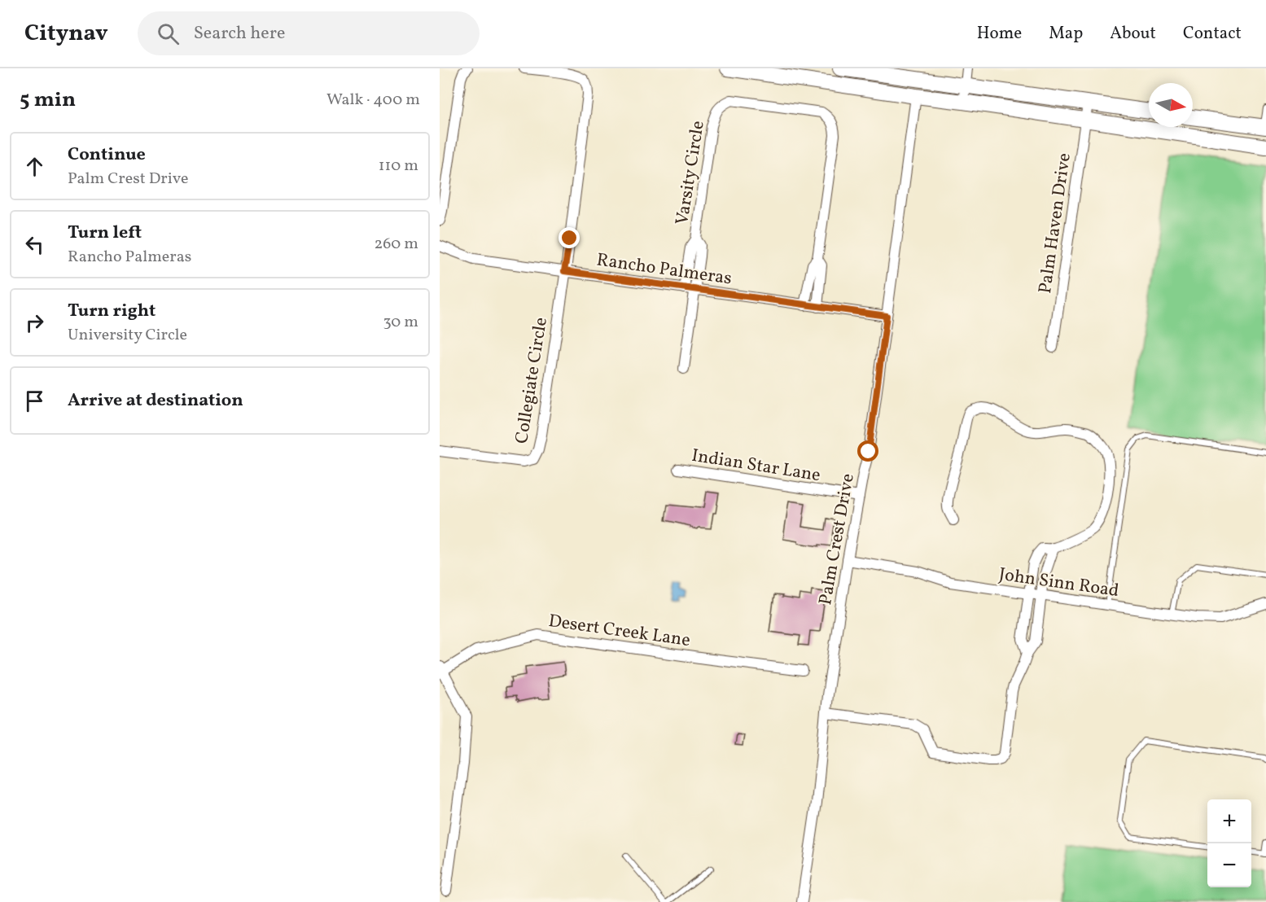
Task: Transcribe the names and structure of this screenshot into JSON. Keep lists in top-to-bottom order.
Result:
{
  "streets": {
    "street": [
      "Varsity Circle",
      "Palm Haven Drive",
      "Rancho Palmeras",
      "Collegiate Circle",
      "Indian Star Lane",
      "Palm Crest Drive",
      "John Sinn Road",
      "Desert Creek Lane"
    ]
  },
  "crossings": [
    ["Varsity Circle", "Rancho Palmeras"],
    ["Rancho Palmeras", "Collegiate Circle"],
    ["Rancho Palmeras", "Palm Crest Drive"],
    ["Indian Star Lane", "Palm Crest Drive"],
    ["Palm Crest Drive", "John Sinn Road"]
  ],
  "north": "right",
  "page": {
    "header": "Citynav",
    "search": "Search here",
    "nav": [
      "Home",
      "Map",
      "About",
      "Contact"
    ],
    "heading": ["5 min", "Walk · 400 m"],
    "list": [
      ["Continue", "Palm Crest Drive", "110 m"],
      ["Turn left", "Rancho Palmeras", "260 m"],
      ["Turn right", "University Circle", "30 m"],
      "Arrive at destination"
    ],
    "map_buttons": ["+", "−"]
  }
}
